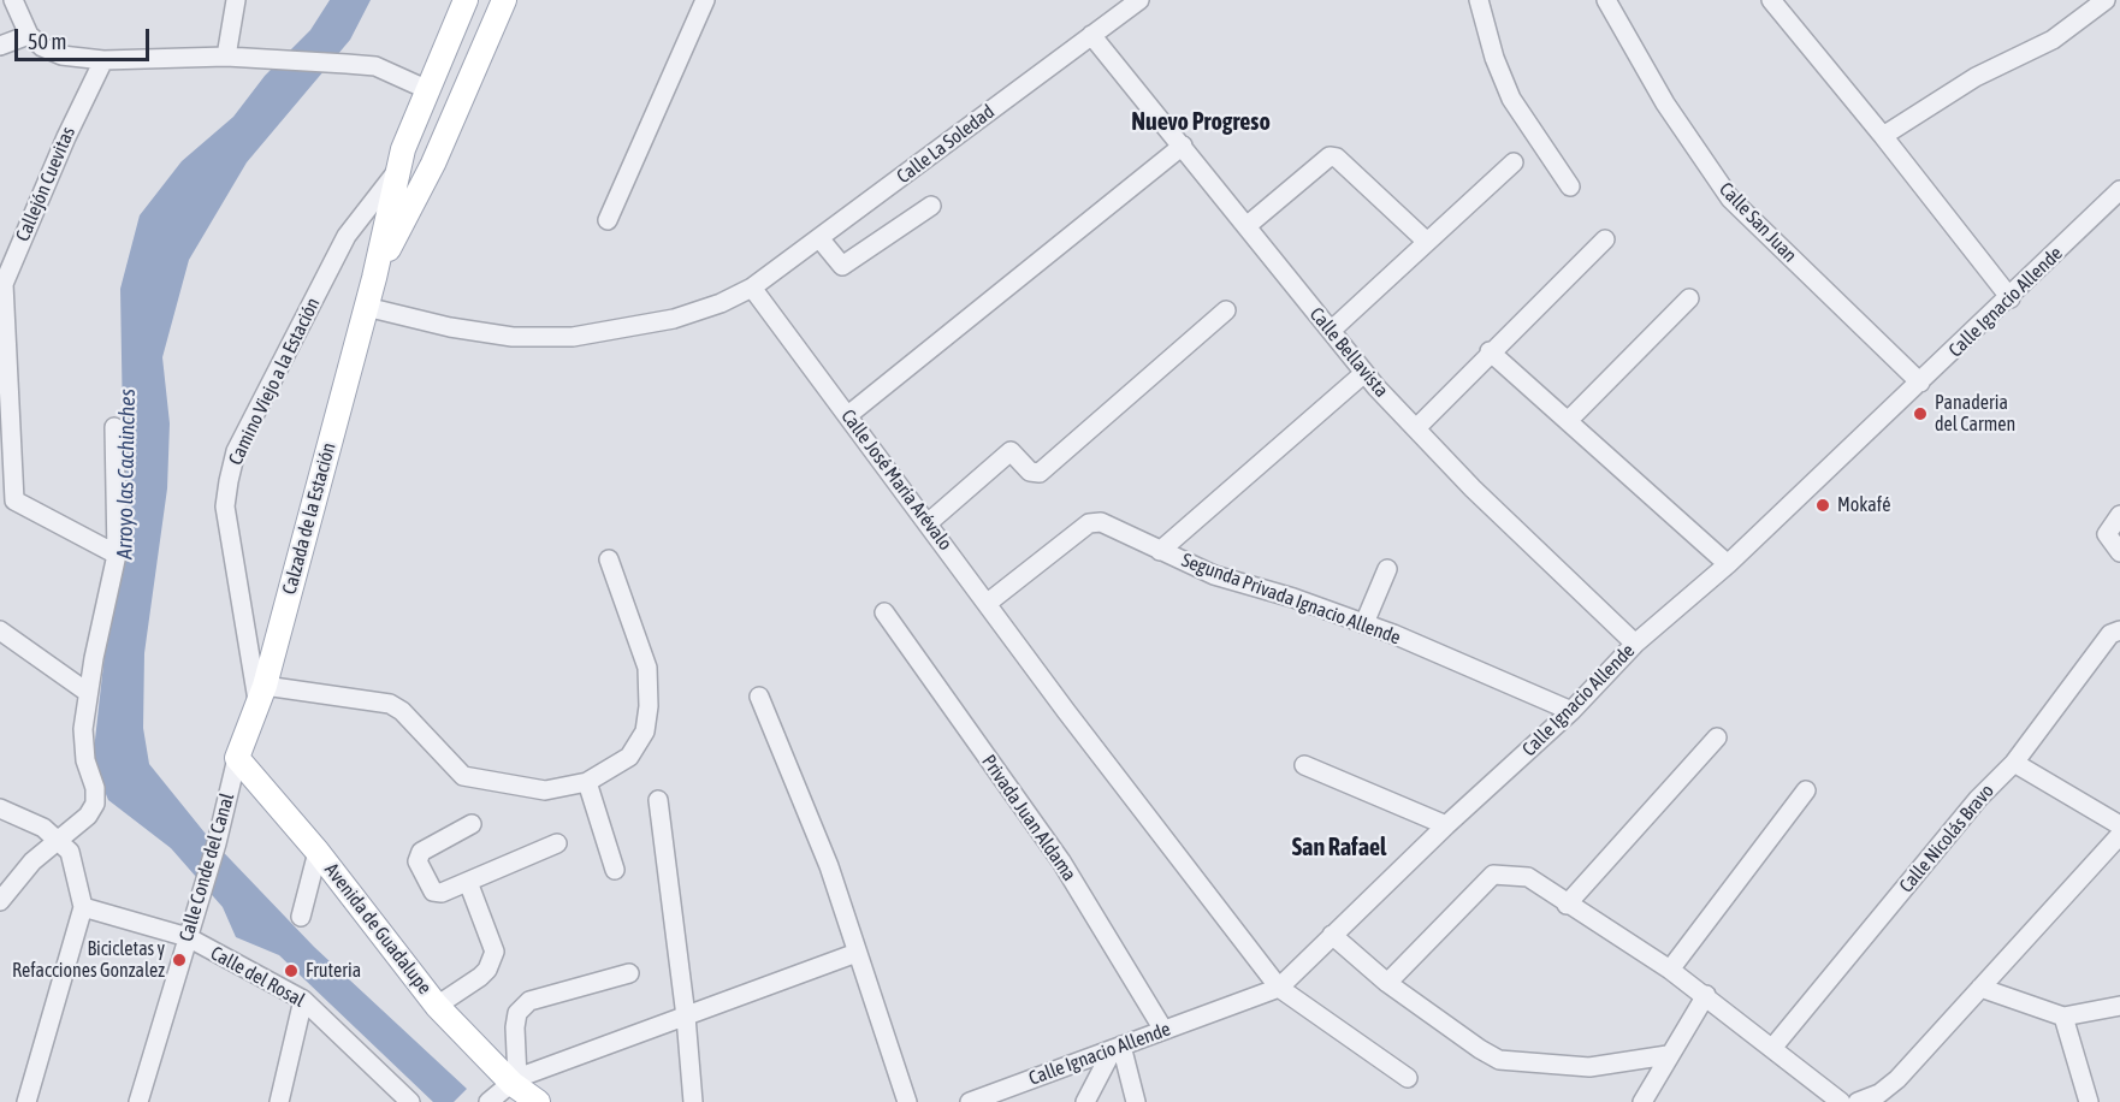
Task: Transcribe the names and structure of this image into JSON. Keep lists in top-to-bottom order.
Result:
{
  "streets": {
    "main road": ["Calzada de la Estación", "Avenida de Guadalupe"],
    "street": [
      "Calle La Soledad",
      "Callejón Cuevitas",
      "Calle San Juan",
      "Calle Ignacio Allende",
      "Calle Bellavista",
      "Camino Viejo a la Estación",
      "Calle José María Arévalo",
      "Segunda Privada Ignacio Allende",
      "Privada Juan Aldama",
      "Calle Nicolás Bravo",
      "Calle Conde del Canal",
      "Calle del Rosal"
    ]
  },
  "crossings": [
    ["Calle La Soledad", "Calle Bellavista"],
    ["Calle La Soledad", "Calle José María Arévalo"],
    ["Calle San Juan", "Calle Ignacio Allende"],
    ["Calle Ignacio Allende", "Calle Bellavista"],
    ["Calle Ignacio Allende", "Calle José María Arévalo"],
    ["Calle Ignacio Allende", "Segunda Privada Ignacio Allende"],
    ["Calle Ignacio Allende", "Privada Juan Aldama"],
    ["Camino Viejo a la Estación", "Calzada de la Estación"],
    ["Calle José María Arévalo", "Segunda Privada Ignacio Allende"],
    ["Calzada de la Estación", "Calle Conde del Canal"],
    ["Calzada de la Estación", "Avenida de Guadalupe"],
    ["Calle Conde del Canal", "Avenida de Guadalupe"],
    ["Calle Conde del Canal", "Calle del Rosal"]
  ],
  "districts": ["Nuevo Progreso", "San Rafael"],
  "water": ["Arroyo las Cachinches"],
  "places": [
    "Panaderia del Carmen",
    "Mokafé",
    "Bicicletas y Refacciones Gonzalez",
    "Fruteria"
  ],
  "scale_bar": "50 m"
}
